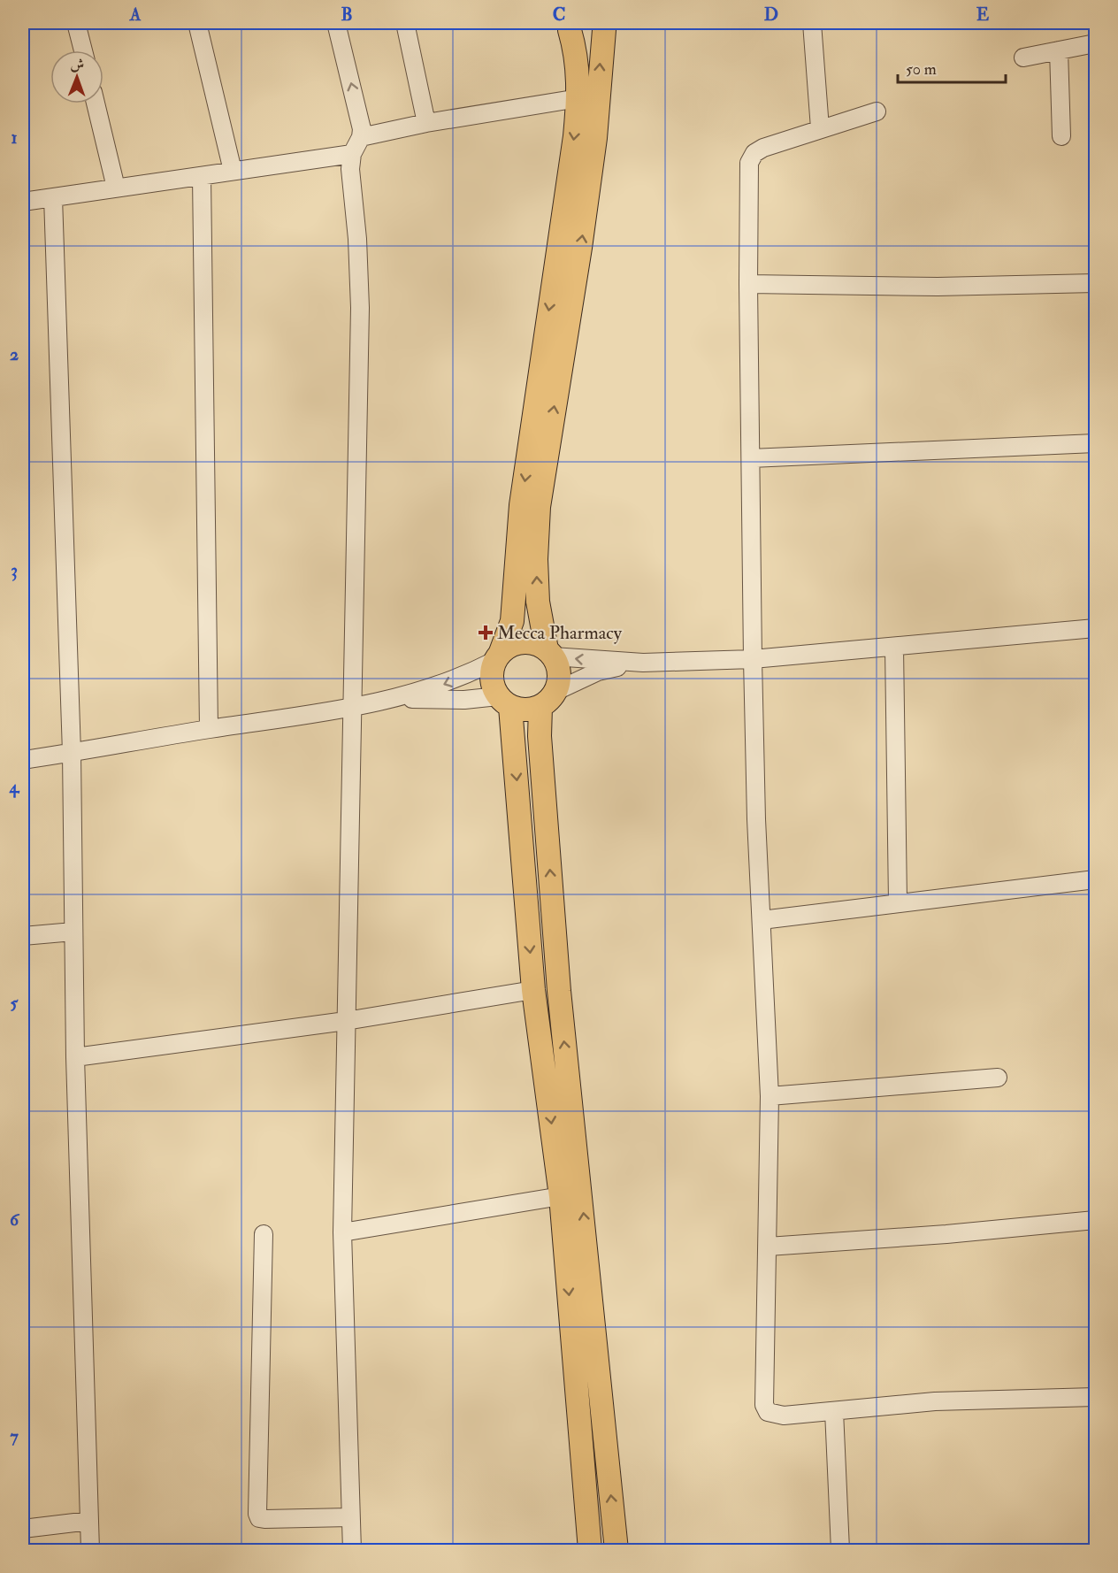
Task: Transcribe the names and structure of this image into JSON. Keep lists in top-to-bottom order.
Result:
{
  "places": {
    "health": ["Mecca Pharmacy"]
  },
  "scale_bar": "50 m",
  "north": "top",
  "grid": {
    "columns": [
      "A",
      "B",
      "C",
      "D",
      "E"
    ],
    "rows": [
      "1",
      "2",
      "3",
      "4",
      "5",
      "6",
      "7"
    ]
  }
}
